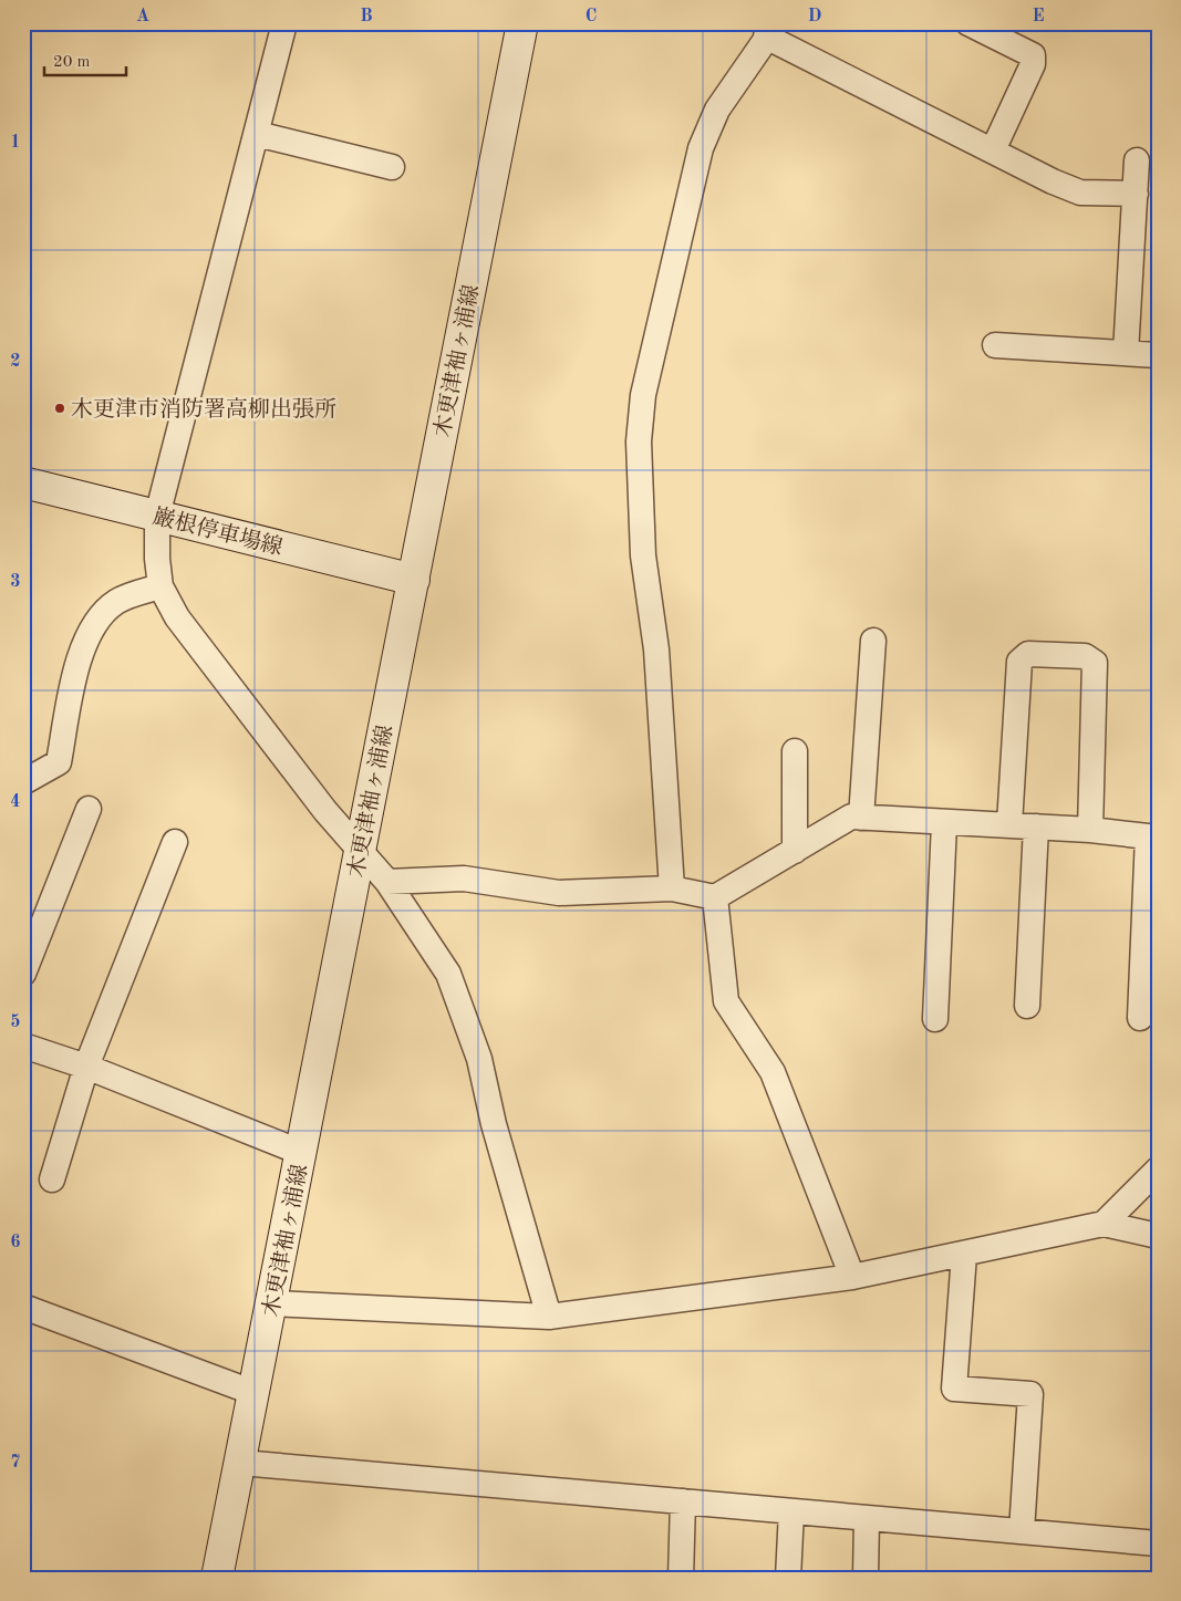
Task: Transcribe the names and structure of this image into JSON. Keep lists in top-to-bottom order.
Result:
{
  "streets": {
    "main road": ["木更津袖ヶ浦線", "巌根停車場線"]
  },
  "crossings": [
    ["木更津袖ヶ浦線", "巌根停車場線"]
  ],
  "places": ["木更津市消防署高柳出張所"],
  "scale_bar": "20 m",
  "grid": {
    "columns": [
      "A",
      "B",
      "C",
      "D",
      "E"
    ],
    "rows": [
      "1",
      "2",
      "3",
      "4",
      "5",
      "6",
      "7"
    ]
  }
}
